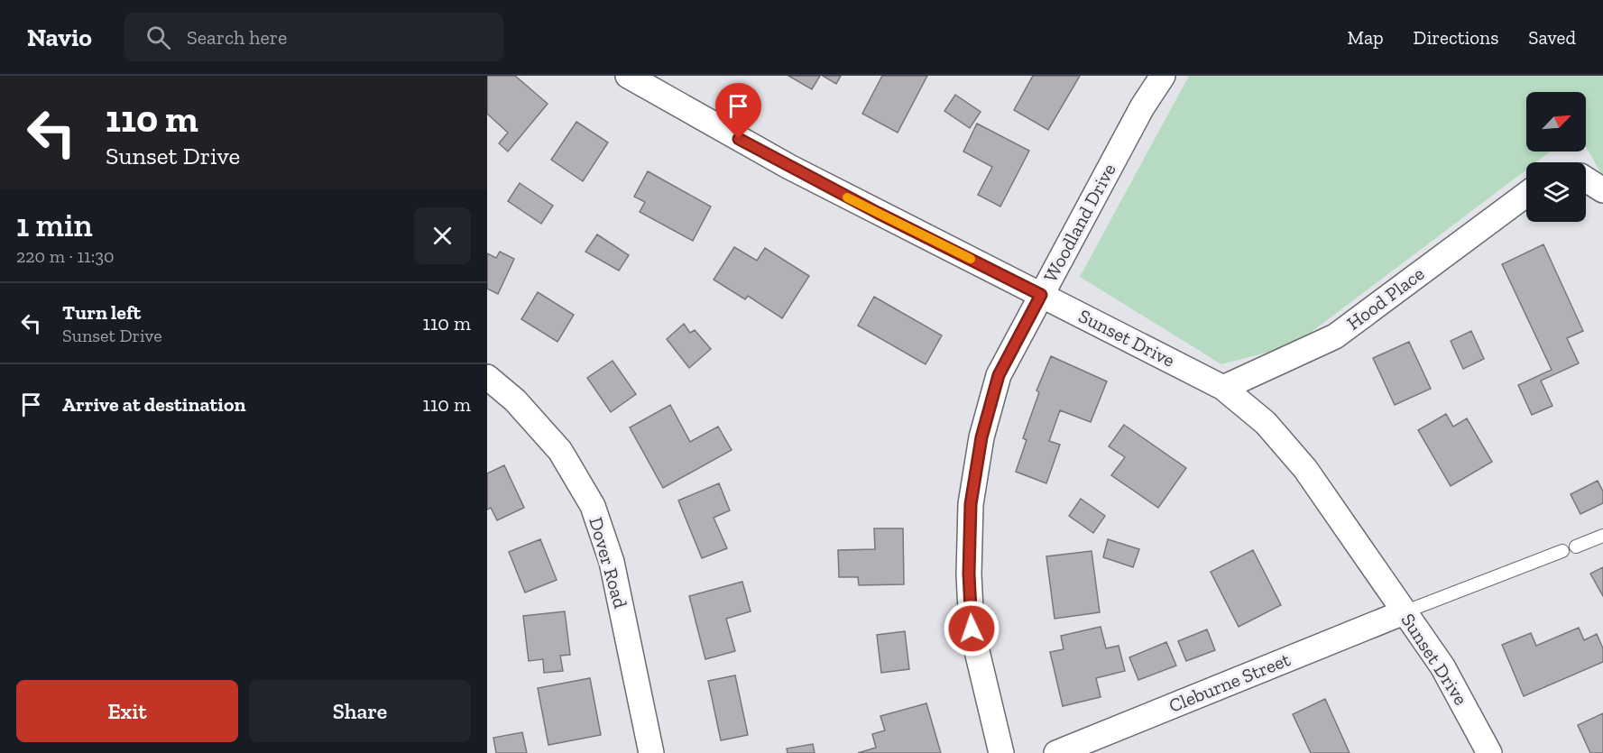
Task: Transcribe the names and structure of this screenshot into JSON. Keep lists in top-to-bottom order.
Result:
{
  "streets": {
    "street": [
      "Woodland Drive",
      "Hood Place",
      "Sunset Drive",
      "Dover Road",
      "Cleburne Street"
    ]
  },
  "crossings": [
    ["Woodland Drive", "Sunset Drive"],
    ["Hood Place", "Sunset Drive"],
    ["Sunset Drive", "Cleburne Street"]
  ],
  "north": "top right",
  "page": {
    "header": "Navio",
    "search": "Search here",
    "nav": ["Map", "Directions", "Saved"],
    "turn": ["110 m", "Sunset Drive"],
    "heading": ["1 min", "220 m · 11:30"],
    "list": [
      {
        "name": "Turn left",
        "note": "Sunset Drive",
        "value": "110 m"
      },
      {
        "name": "Arrive at destination",
        "value": "110 m"
      }
    ],
    "buttons": ["Exit", "Share"]
  }
}
